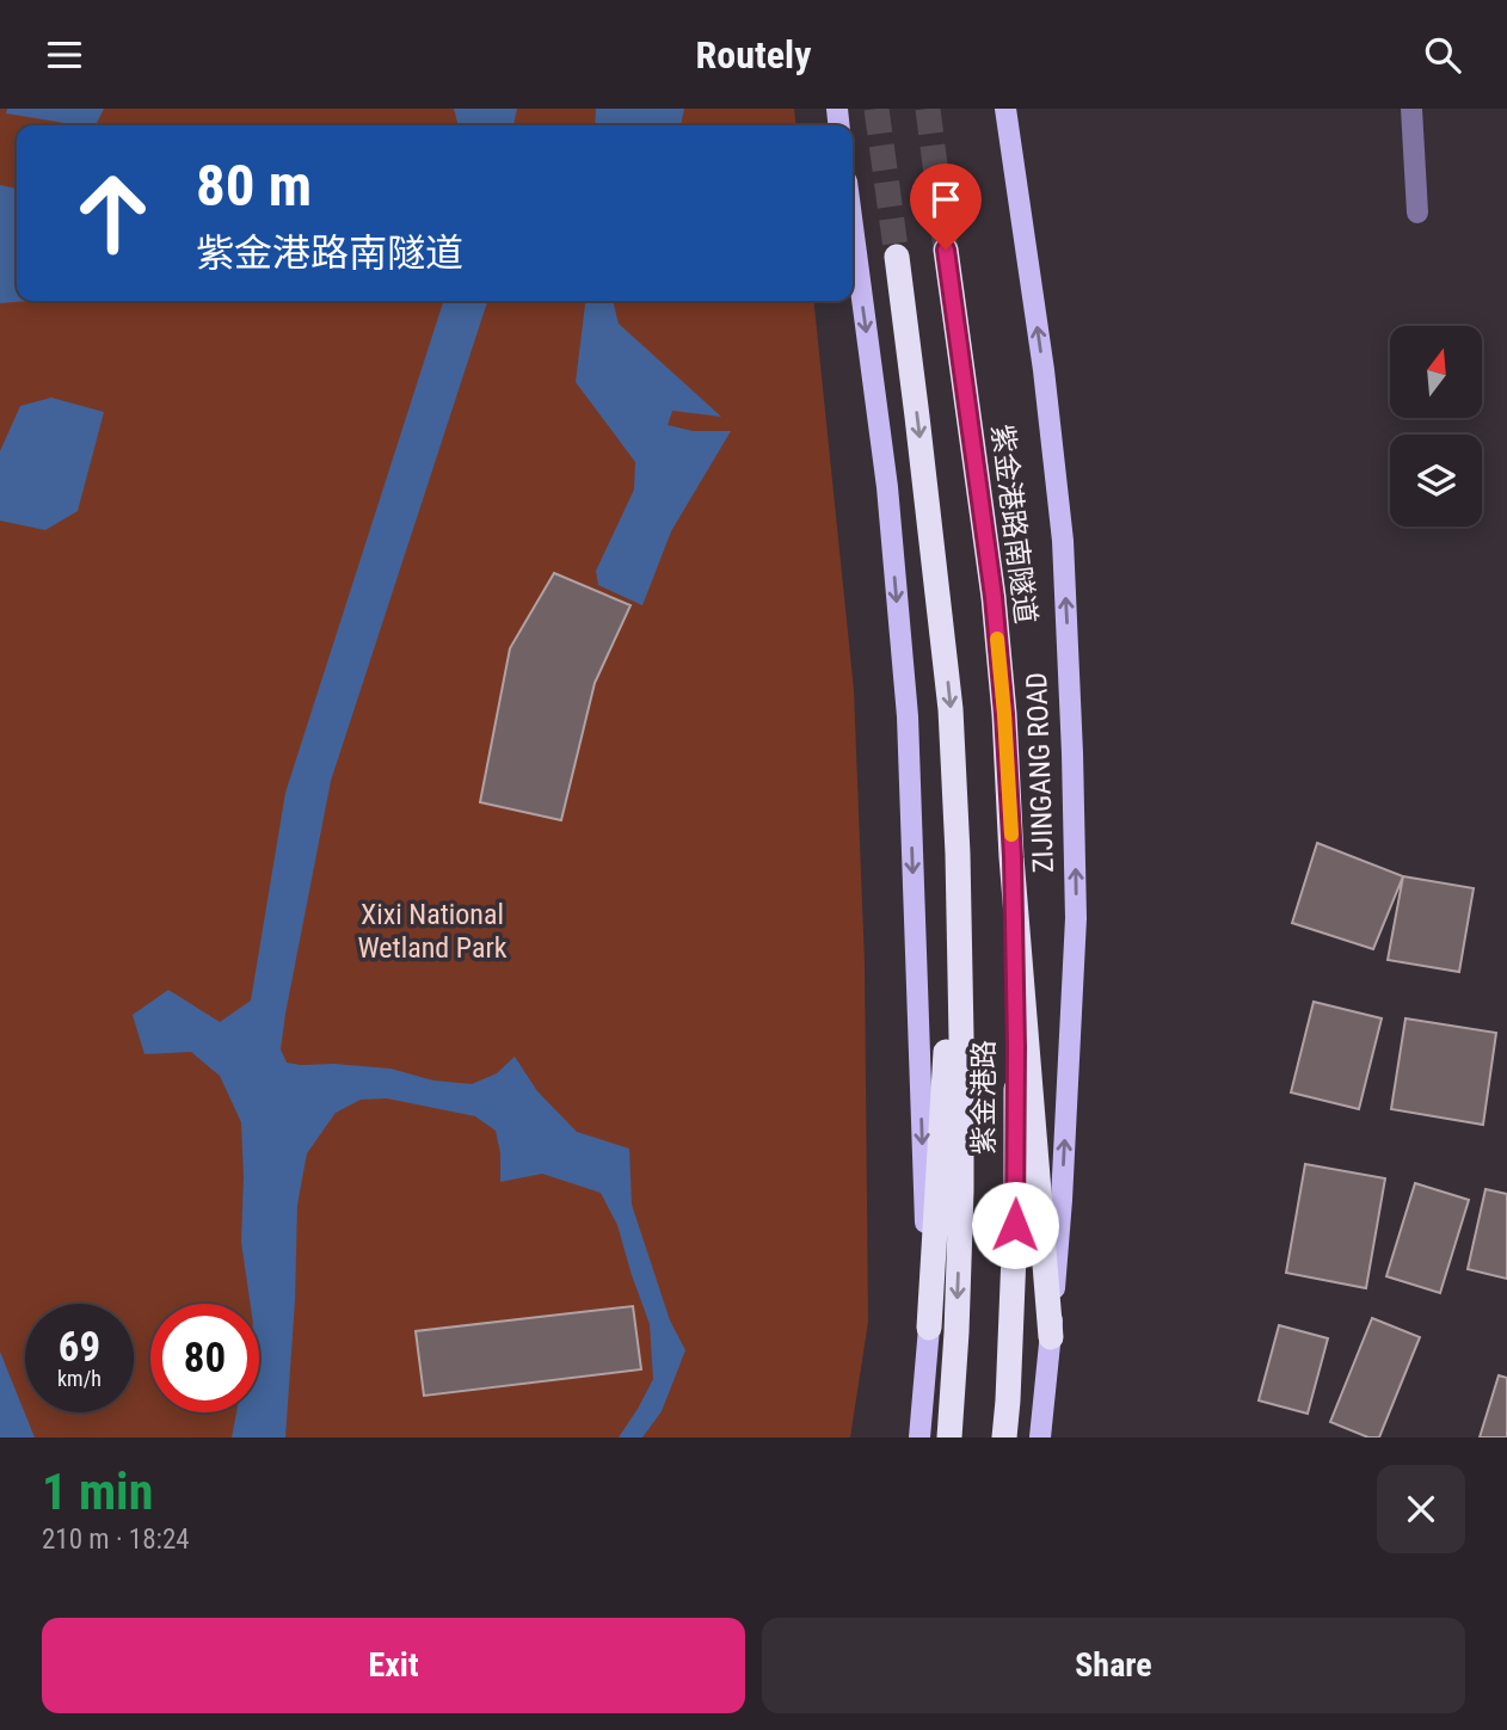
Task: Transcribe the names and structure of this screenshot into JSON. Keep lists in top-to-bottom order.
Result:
{
  "streets": {
    "highway": ["紫金港路南隧道", "紫金港路"],
    "main road": ["ZIJINGANG ROAD"]
  },
  "crossings": [
    ["紫金港路南隧道", "紫金港路"]
  ],
  "parks": ["Xixi National Wetland Park"],
  "north": "top",
  "page": {
    "header": "Routely",
    "turn": ["80 m", "紫金港路南隧道"],
    "speed": "69 km/h",
    "limit": "80",
    "heading": ["1 min", "210 m · 18:24"],
    "buttons": ["Exit", "Share"]
  }
}
